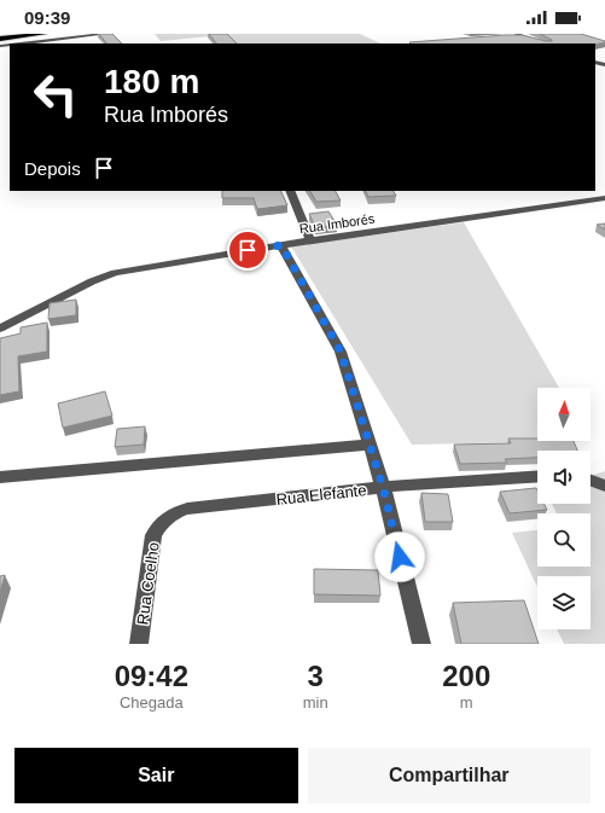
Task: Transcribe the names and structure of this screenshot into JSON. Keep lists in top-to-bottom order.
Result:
{
  "streets": {
    "street": ["Rua Imborés", "Rua Elefante", "Rua Coelho"]
  },
  "crossings": [
    ["Rua Elefante", "Rua Coelho"]
  ],
  "north": "top",
  "page": {
    "status": "09:39",
    "turn": ["180 m", "Rua Imborés"],
    "then": "Depois",
    "eta": [
      "09:42",
      "Chegada",
      "3",
      "min",
      "200",
      "m"
    ],
    "buttons": ["Sair", "Compartilhar"]
  }
}
